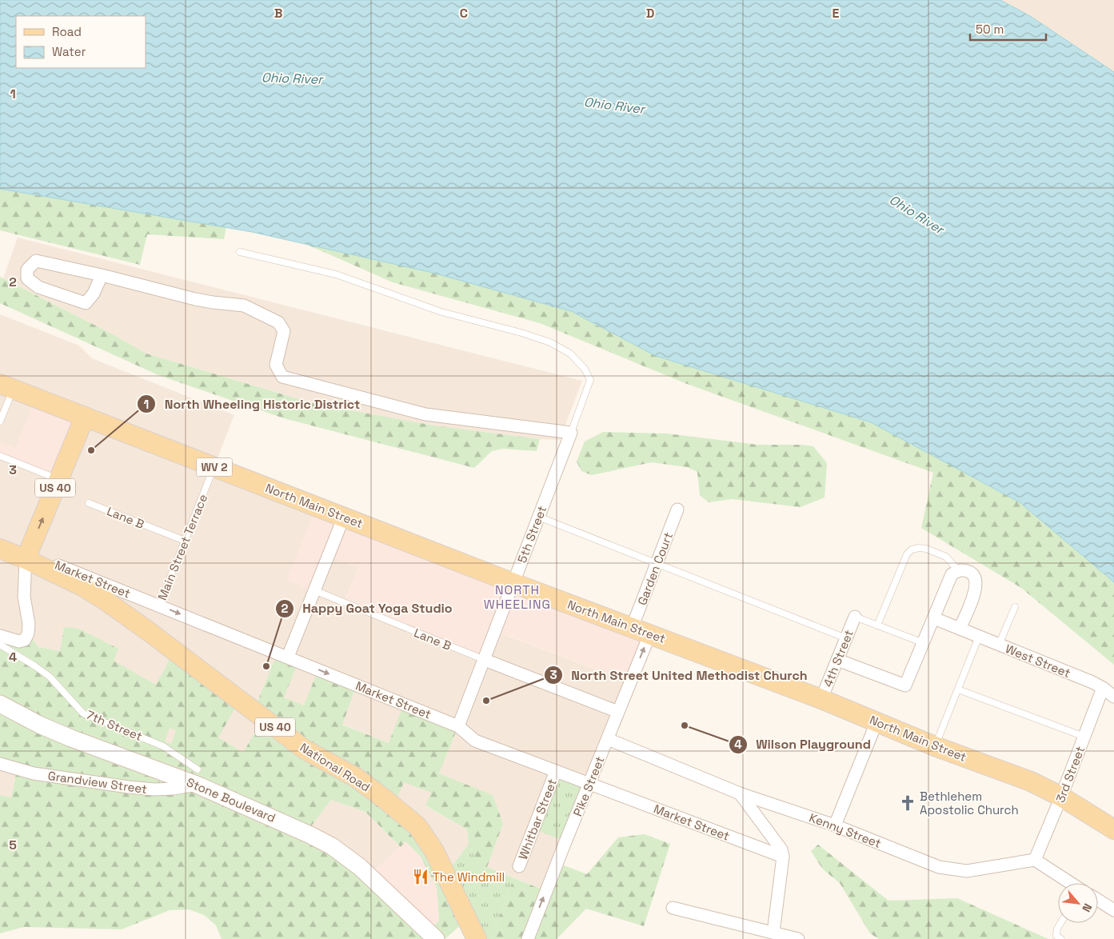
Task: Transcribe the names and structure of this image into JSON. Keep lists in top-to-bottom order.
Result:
{
  "streets": {
    "main road": [
      "WV 2",
      "US 40",
      "North Main Street",
      "Market Street",
      "National Road"
    ],
    "street": [
      "5th Street",
      "Garden Court",
      "4th Street",
      "West Street",
      "3rd Street",
      "Grandview Street",
      "Pike Street",
      "Stone Boulevard",
      "Whitbar Street",
      "Kenny Street"
    ],
    "lane": ["Lane B", "Main Street Terrace", "7th Street"]
  },
  "crossings": [
    ["US 40", "North Main Street"],
    ["US 40", "Market Street"],
    ["US 40", "National Road"],
    ["North Main Street", "5th Street"],
    ["North Main Street", "Main Street Terrace"],
    ["North Main Street", "Garden Court"],
    ["North Main Street", "4th Street"],
    ["North Main Street", "3rd Street"],
    ["North Main Street", "Pike Street"],
    ["Lane B", "5th Street"],
    ["Lane B", "Main Street Terrace"],
    ["5th Street", "Market Street"],
    ["Main Street Terrace", "Market Street"],
    ["Market Street", "National Road"],
    ["Market Street", "Pike Street"],
    ["Market Street", "Whitbar Street"],
    ["West Street", "3rd Street"],
    ["7th Street", "Grandview Street"],
    ["7th Street", "Stone Boulevard"],
    ["3rd Street", "Kenny Street"],
    ["Grandview Street", "Stone Boulevard"],
    ["Pike Street", "Kenny Street"]
  ],
  "one_way": ["Market Street", "Pike Street"],
  "districts": ["NORTH WHEELING"],
  "water": ["Ohio River"],
  "places": {
    "other": [
      "North Wheeling Historic District",
      "Happy Goat Yoga Studio",
      "North Street United Methodist Church",
      "Wilson Playground"
    ],
    "church": ["Bethlehem Apostolic Church"],
    "restaurant": ["The Windmill"]
  },
  "legend": ["Road", "Water"],
  "scale_bar": "50 m",
  "north": "bottom right",
  "grid": {
    "columns": [
      "B",
      "C",
      "D",
      "E"
    ],
    "rows": [
      "1",
      "2",
      "3",
      "4",
      "5"
    ]
  }
}
